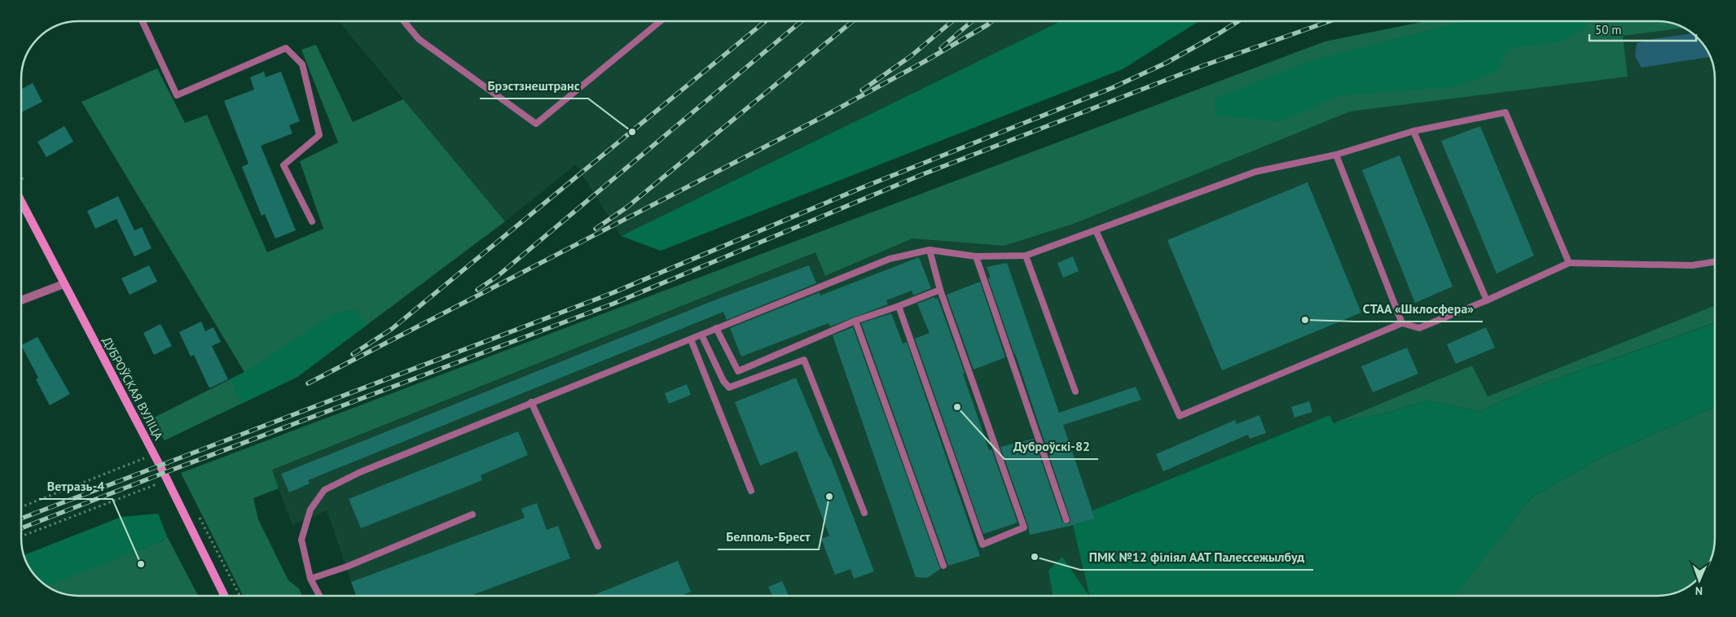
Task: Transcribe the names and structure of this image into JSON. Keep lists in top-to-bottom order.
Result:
{
  "streets": {
    "main road": ["ДУБРОЎСКАЯ ВУЛІЦА"]
  },
  "places": [
    "Брэстзнештранс",
    "СТАА «Шклосфера»",
    "Дуброўскі-82",
    "Белполь-Брест",
    "ПМК №12 філіял ААТ Палессежылбуд",
    "Ветразь-4"
  ],
  "scale_bar": "50 m",
  "north": "bottom"
}
